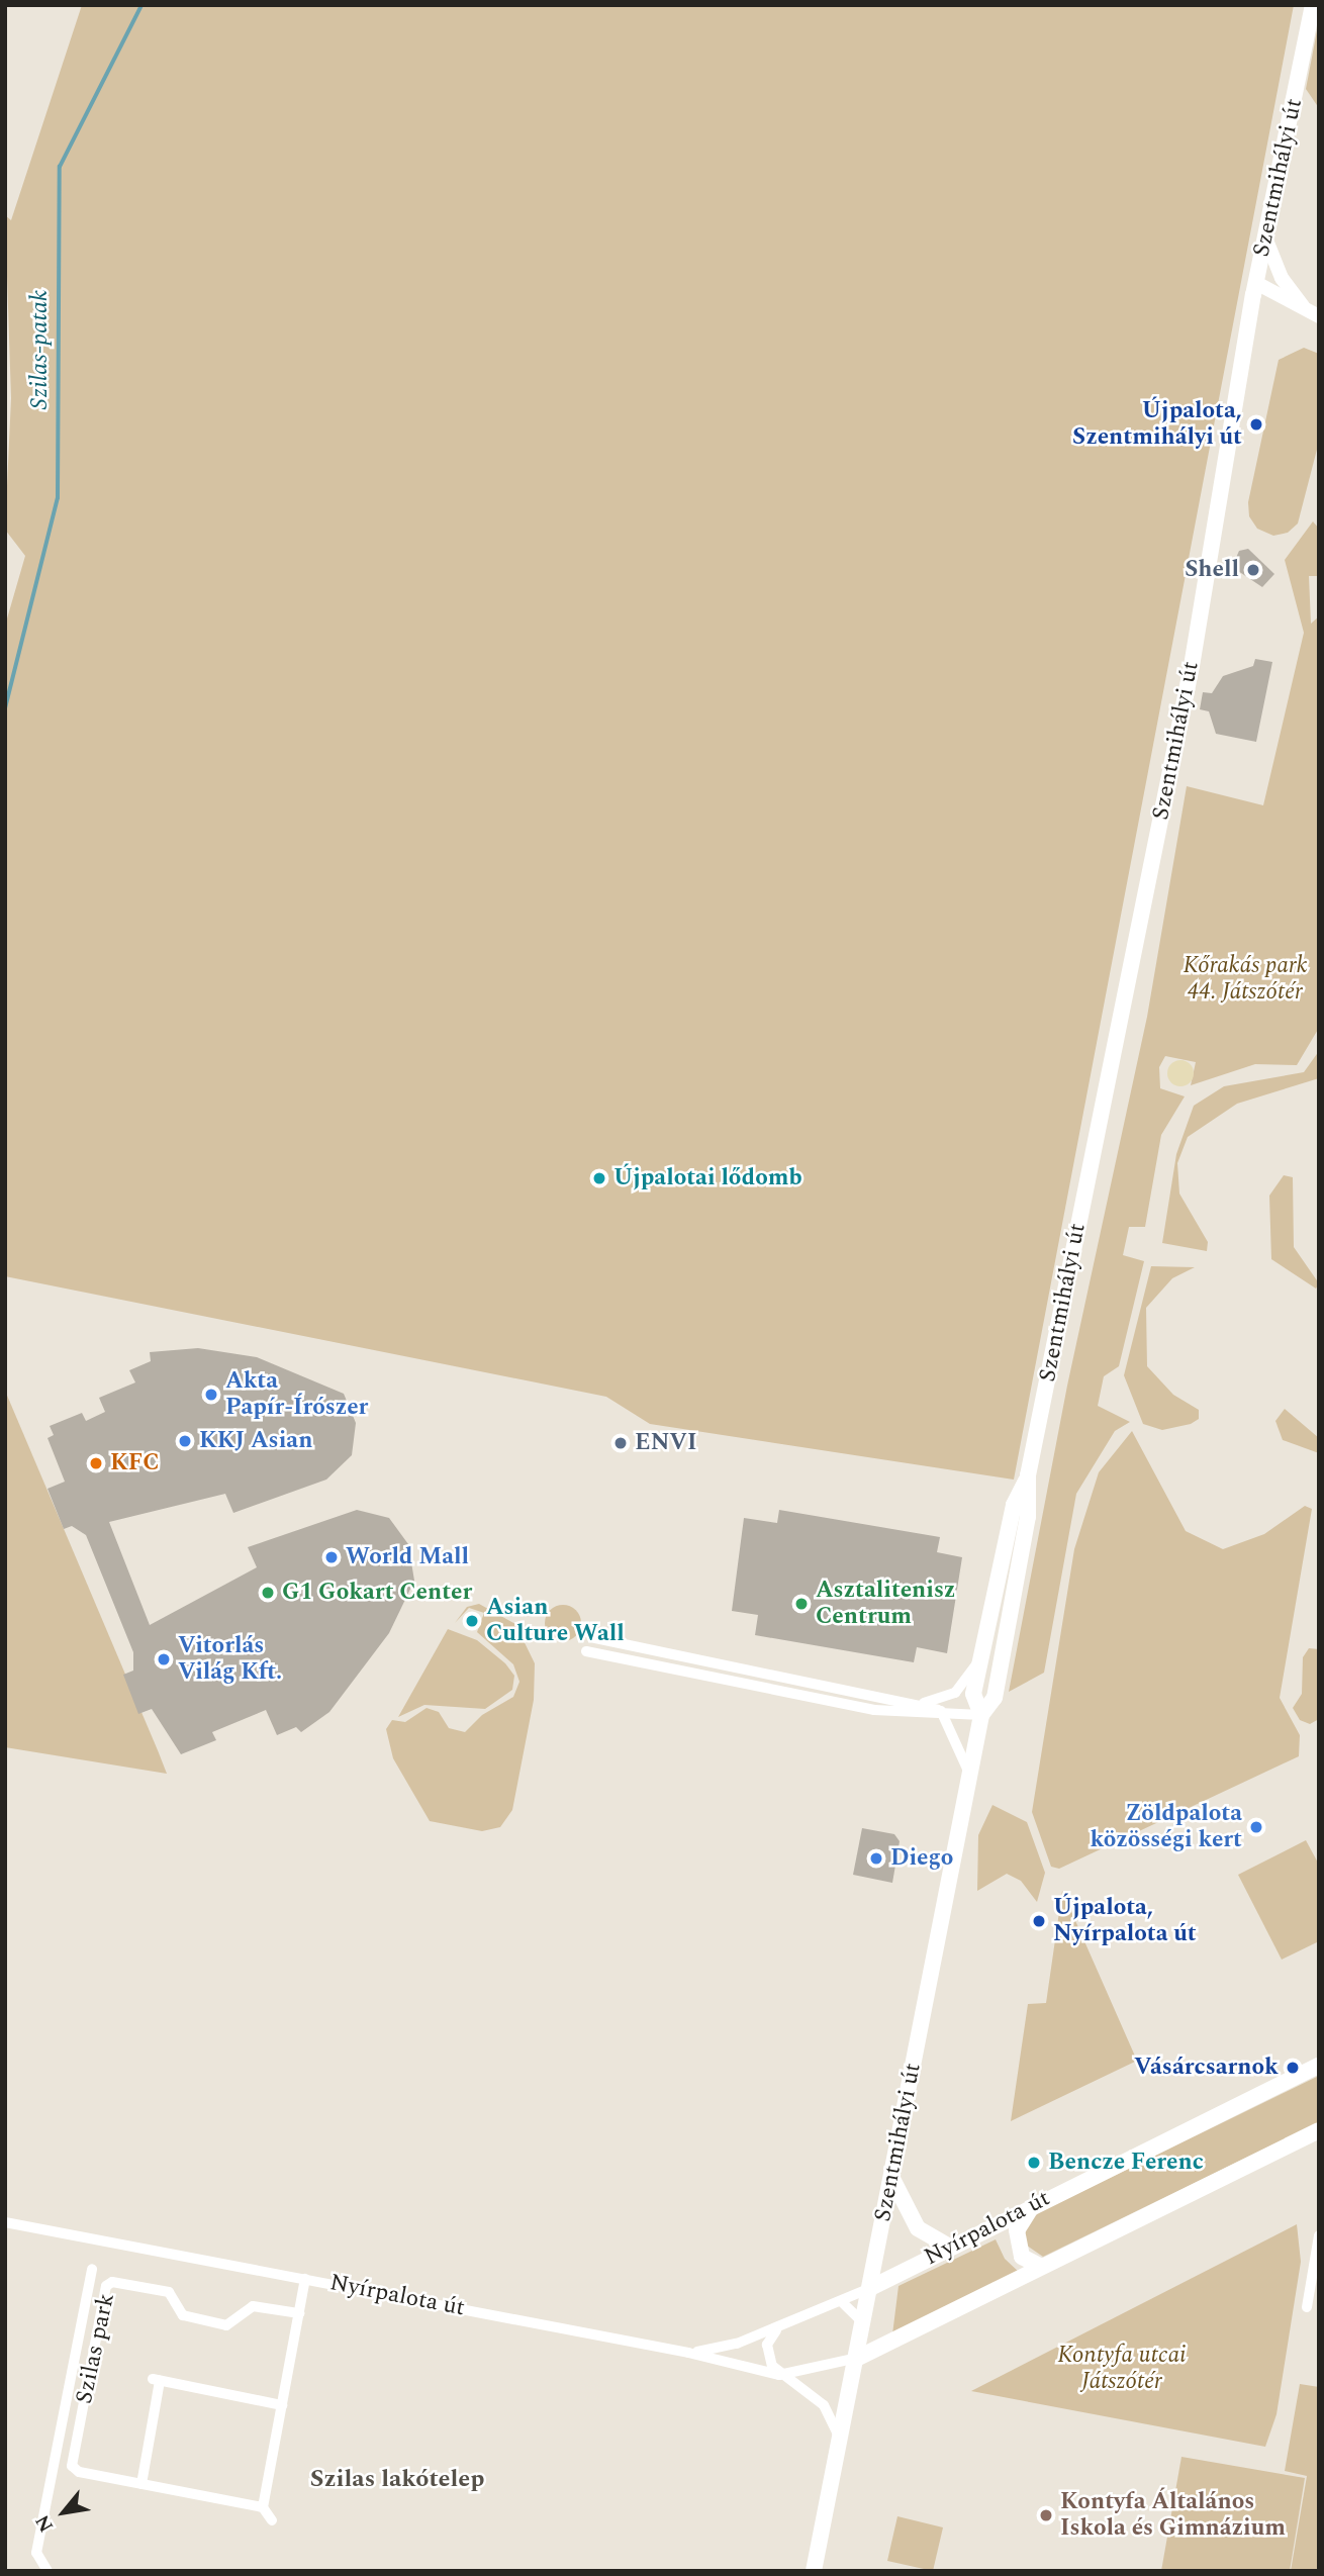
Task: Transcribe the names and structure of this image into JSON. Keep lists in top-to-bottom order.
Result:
{
  "streets": {
    "main road": ["Szentmihályi út", "Nyírpalota út"],
    "street": ["Szilas park"]
  },
  "crossings": [
    ["Szentmihályi út", "Nyírpalota út"]
  ],
  "districts": ["Szilas lakótelep"],
  "water": ["Szilas-patak"],
  "parks": ["Kőrakás park 44. Játszótér", "Kontyfa utcai Játszótér"],
  "places": [
    "Újpalota, Szentmihályi út",
    "Shell",
    "Újpalotai lődomb",
    "Akta Papír-Írószer",
    "KKJ Asian",
    "ENVI",
    "KFC",
    "World Mall",
    "G1 Gokart Center",
    "Asztalitenisz Centrum",
    "Asian Culture Wall",
    "Vitorlás Világ Kft.",
    "Zöldpalota közösségi kert",
    "Diego",
    "Újpalota, Nyírpalota út",
    "Vásárcsarnok",
    "Bencze Ferenc",
    "Kontyfa Általános Iskola és Gimnázium"
  ],
  "north": "bottom left"
}
